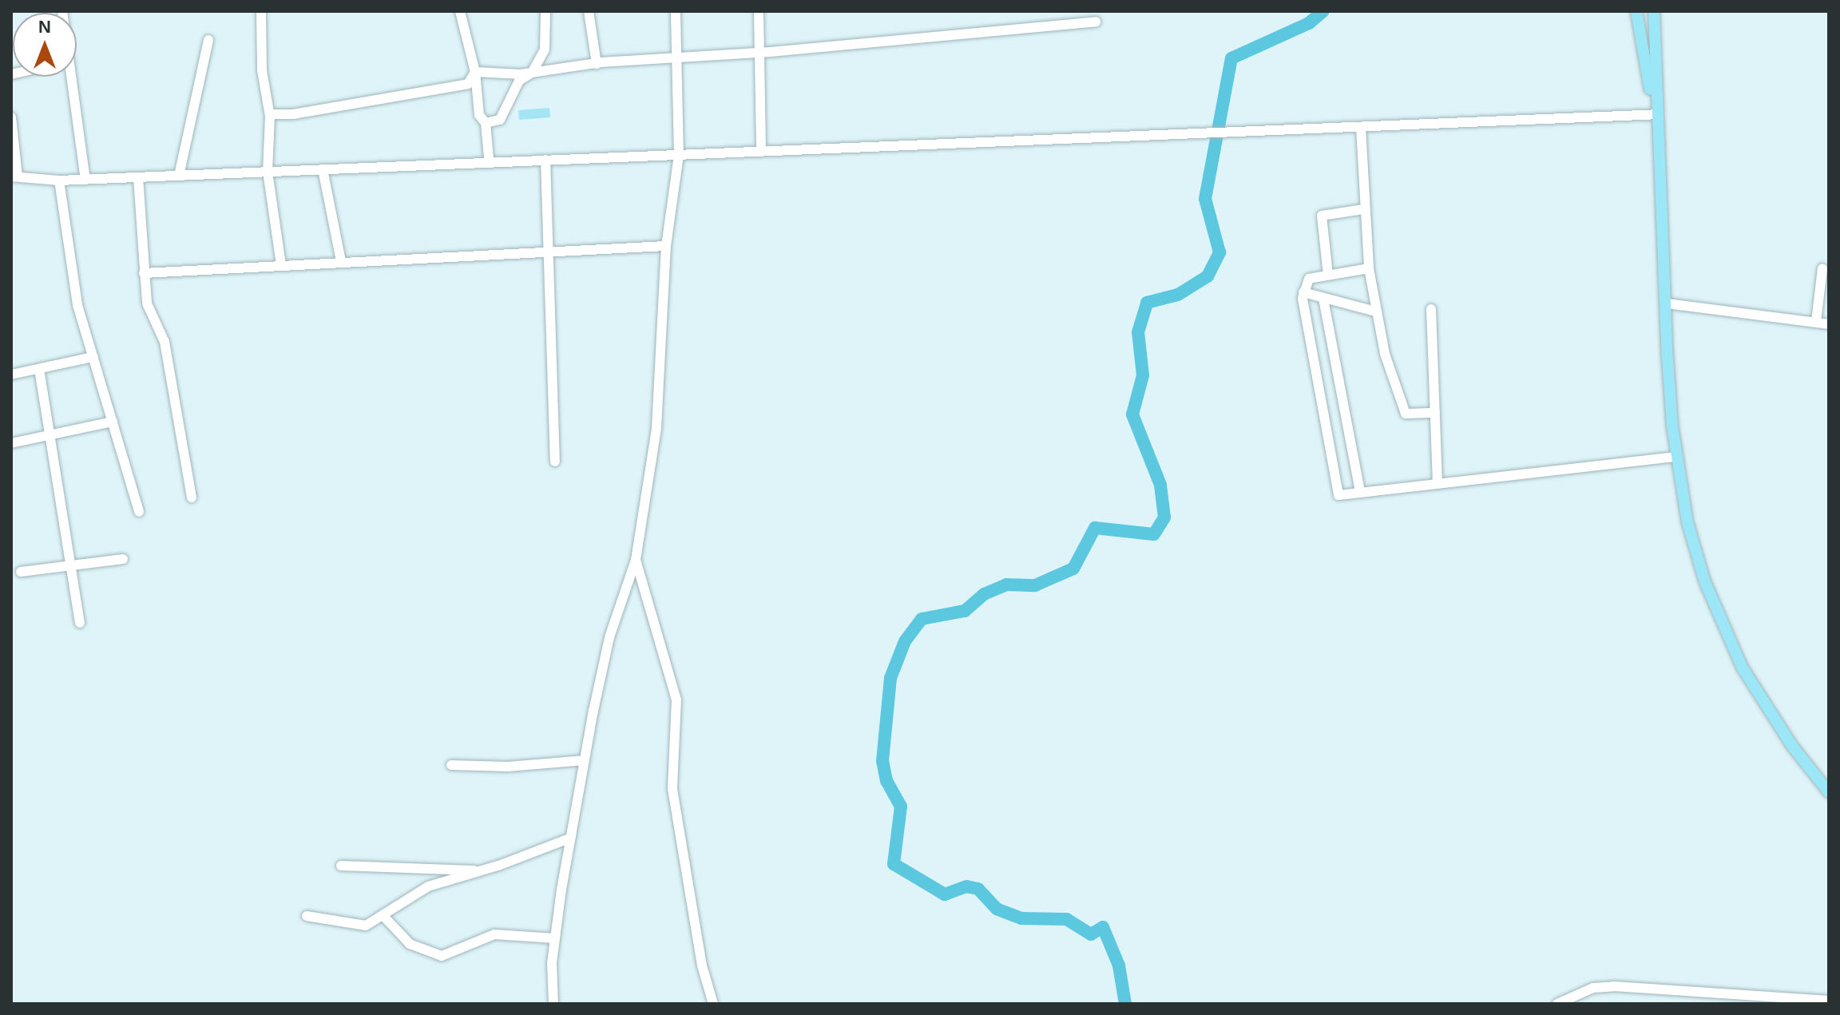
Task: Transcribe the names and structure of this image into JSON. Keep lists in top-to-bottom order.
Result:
{
  "north": "top"
}
